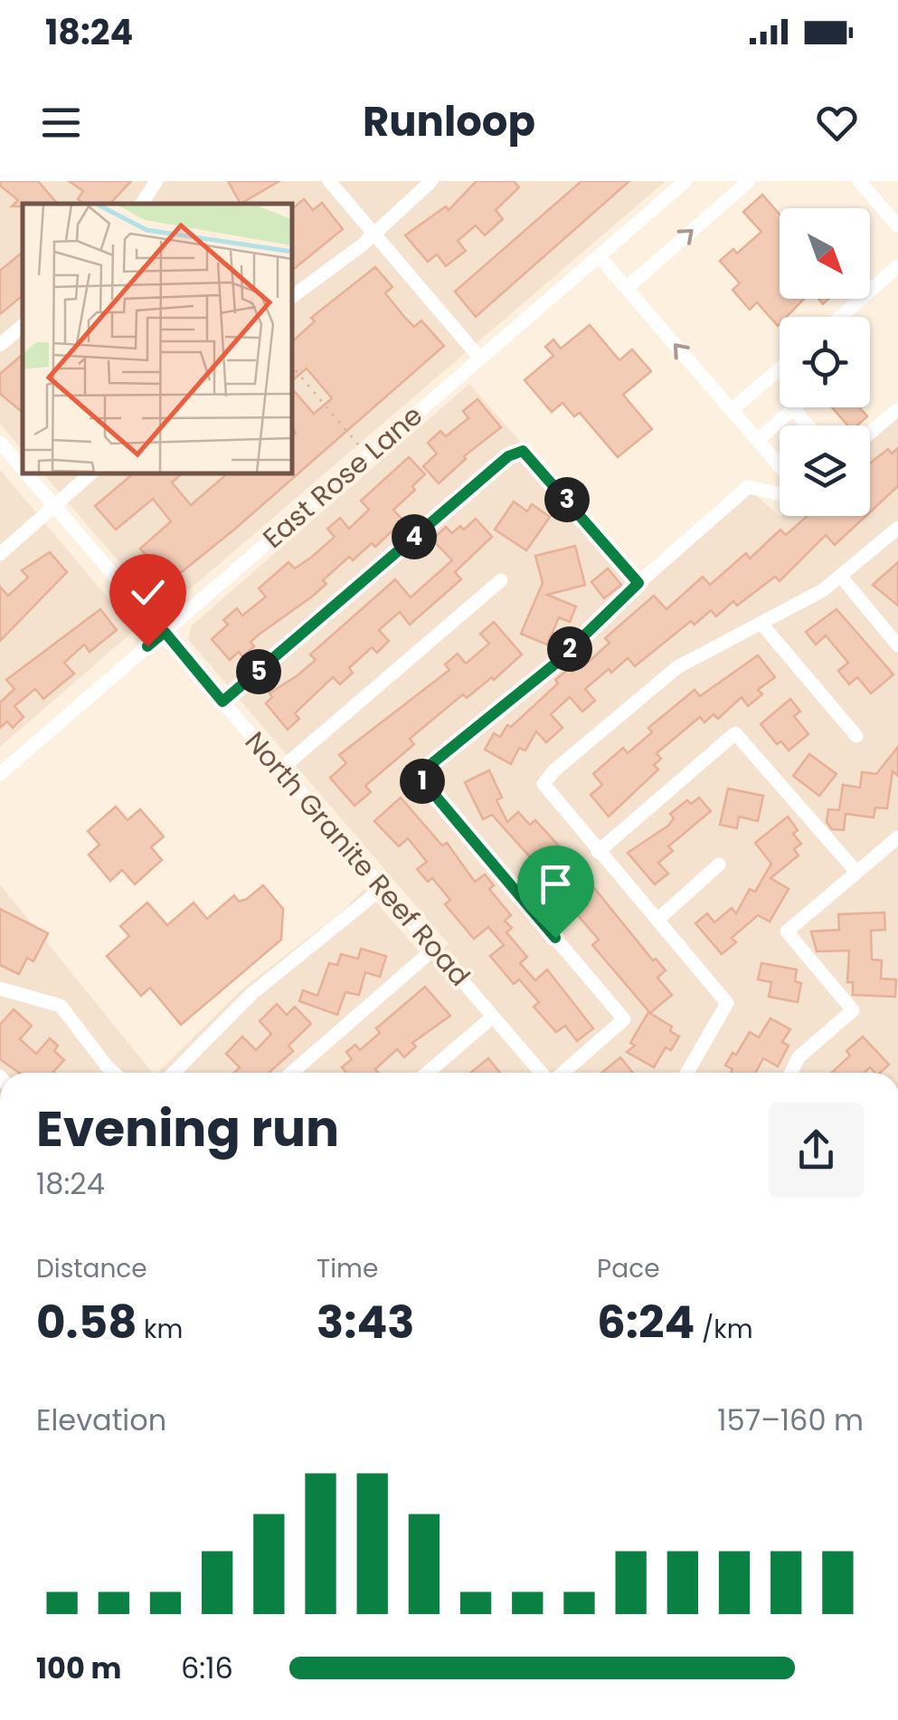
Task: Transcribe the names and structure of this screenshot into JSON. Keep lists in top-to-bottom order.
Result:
{
  "streets": {
    "street": ["East Rose Lane", "North Granite Reef Road"]
  },
  "crossings": [
    ["East Rose Lane", "North Granite Reef Road"]
  ],
  "north": "bottom right",
  "page": {
    "status": "18:24",
    "header": "Runloop",
    "pins": [
      "3",
      "4",
      "2",
      "5",
      "1"
    ],
    "heading": ["Evening run", "18:24"],
    "stats": [
      ["Distance", "0.58 km"],
      ["Time", "3:43"],
      ["Pace", "6:24 /km"]
    ],
    "chart": ["Elevation", "157–160 m"],
    "list": [
      {
        "name": "100 m",
        "note": "6:16"
      }
    ]
  }
}
